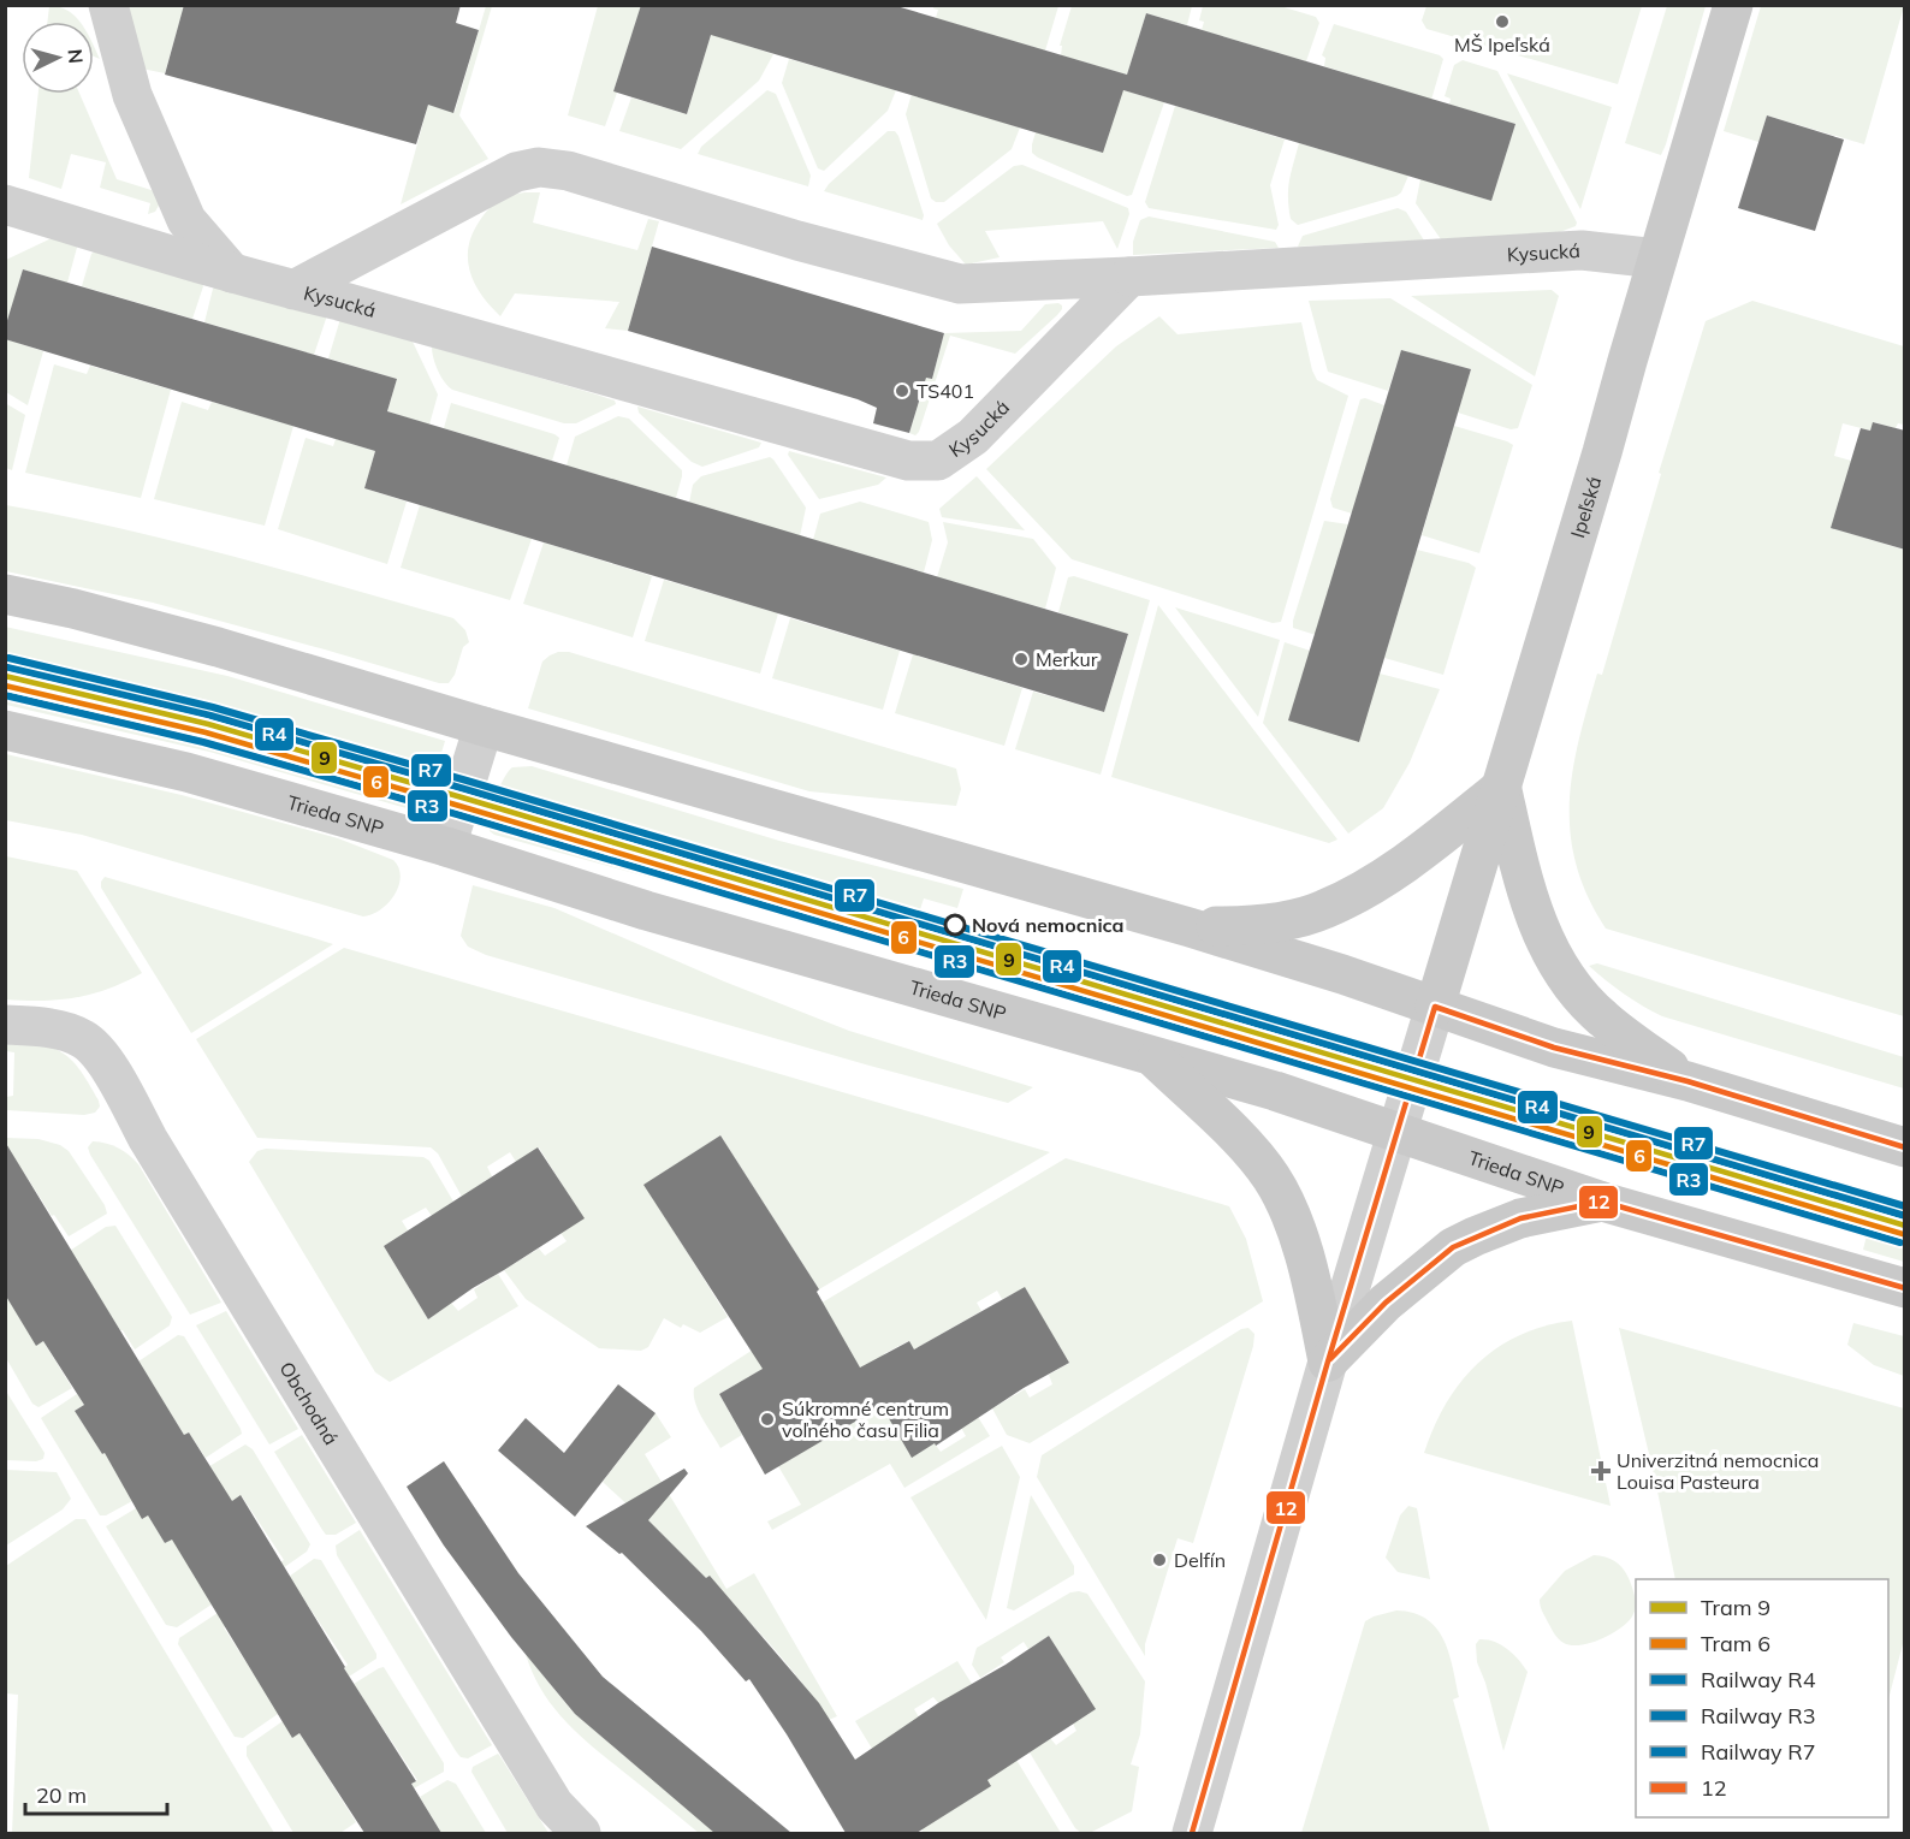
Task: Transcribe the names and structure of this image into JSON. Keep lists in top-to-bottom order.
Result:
{
  "streets": {
    "street": [
      "Kysucká",
      "Ipeľská",
      "Trieda SNP",
      "Obchodná"
    ]
  },
  "crossings": [
    ["Kysucká", "Ipeľská"]
  ],
  "places": {
    "other": [
      "MŠ Ipeľská",
      "TS401",
      "Merkur",
      "Nová nemocnica",
      "Súkromné centrum voľného času Filia",
      "Delfín"
    ],
    "health": ["Univerzitná nemocnica Louisa Pasteura"]
  },
  "lines": [
    "rail line R7",
    "rail line R4",
    "tram line 9",
    "tram line 6",
    "rail line R3",
    "transit line 12"
  ],
  "legend": [
    "Tram 9",
    "Tram 6",
    "Railway R4",
    "Railway R3",
    "Railway R7",
    "12"
  ],
  "scale_bar": "20 m",
  "north": "right"
}
